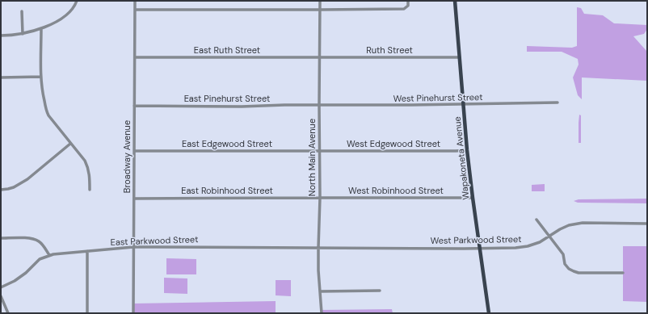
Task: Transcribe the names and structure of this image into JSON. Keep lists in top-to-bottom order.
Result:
{
  "streets": {
    "main road": ["Wapakoneta Avenue"],
    "street": [
      "East Ruth Street",
      "Ruth Street",
      "West Pinehurst Street",
      "East Pinehurst Street",
      "East Edgewood Street",
      "West Edgewood Street",
      "Broadway Avenue",
      "North Main Avenue",
      "East Robinhood Street",
      "West Robinhood Street",
      "West Parkwood Street",
      "East Parkwood Street"
    ]
  },
  "crossings": [
    ["East Ruth Street", "Ruth Street"],
    ["East Ruth Street", "Broadway Avenue"],
    ["East Ruth Street", "North Main Avenue"],
    ["Ruth Street", "North Main Avenue"],
    ["Ruth Street", "Wapakoneta Avenue"],
    ["West Pinehurst Street", "East Pinehurst Street"],
    ["West Pinehurst Street", "North Main Avenue"],
    ["West Pinehurst Street", "Wapakoneta Avenue"],
    ["East Pinehurst Street", "Broadway Avenue"],
    ["East Pinehurst Street", "North Main Avenue"],
    ["East Edgewood Street", "West Edgewood Street"],
    ["East Edgewood Street", "Broadway Avenue"],
    ["East Edgewood Street", "North Main Avenue"],
    ["West Edgewood Street", "North Main Avenue"],
    ["West Edgewood Street", "Wapakoneta Avenue"],
    ["Broadway Avenue", "East Robinhood Street"],
    ["Broadway Avenue", "East Parkwood Street"],
    ["North Main Avenue", "East Robinhood Street"],
    ["North Main Avenue", "West Robinhood Street"],
    ["North Main Avenue", "West Parkwood Street"],
    ["North Main Avenue", "East Parkwood Street"],
    ["Wapakoneta Avenue", "West Robinhood Street"],
    ["Wapakoneta Avenue", "West Parkwood Street"],
    ["East Robinhood Street", "West Robinhood Street"],
    ["West Parkwood Street", "East Parkwood Street"]
  ]
}
